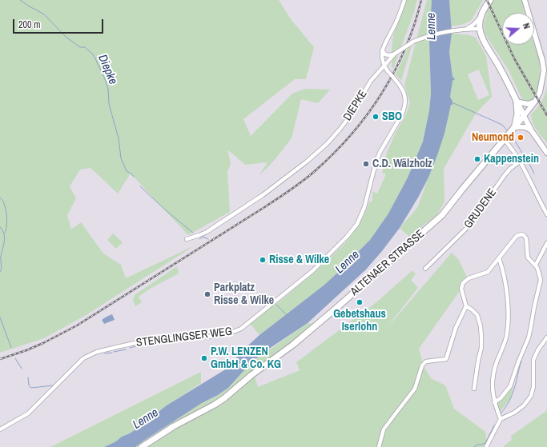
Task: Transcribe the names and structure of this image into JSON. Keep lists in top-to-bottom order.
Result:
{
  "streets": {
    "main road": ["ALTENAER STRASSE"],
    "street": ["DIEPKE", "GRUDENE", "STENGLINGSER WEG"]
  },
  "crossings": [
    ["DIEPKE", "STENGLINGSER WEG"]
  ],
  "water": ["Lenne", "Diepke"],
  "places": [
    "SBO",
    "Neumond",
    "Kappenstein",
    "C.D. Wälzholz",
    "Risse & Wilke",
    "Parkplatz Risse & Wilke",
    "Gebetshaus Iserlohn",
    "P.W. LENZEN GmbH & Co. KG"
  ],
  "scale_bar": "200 m",
  "north": "right"
}
